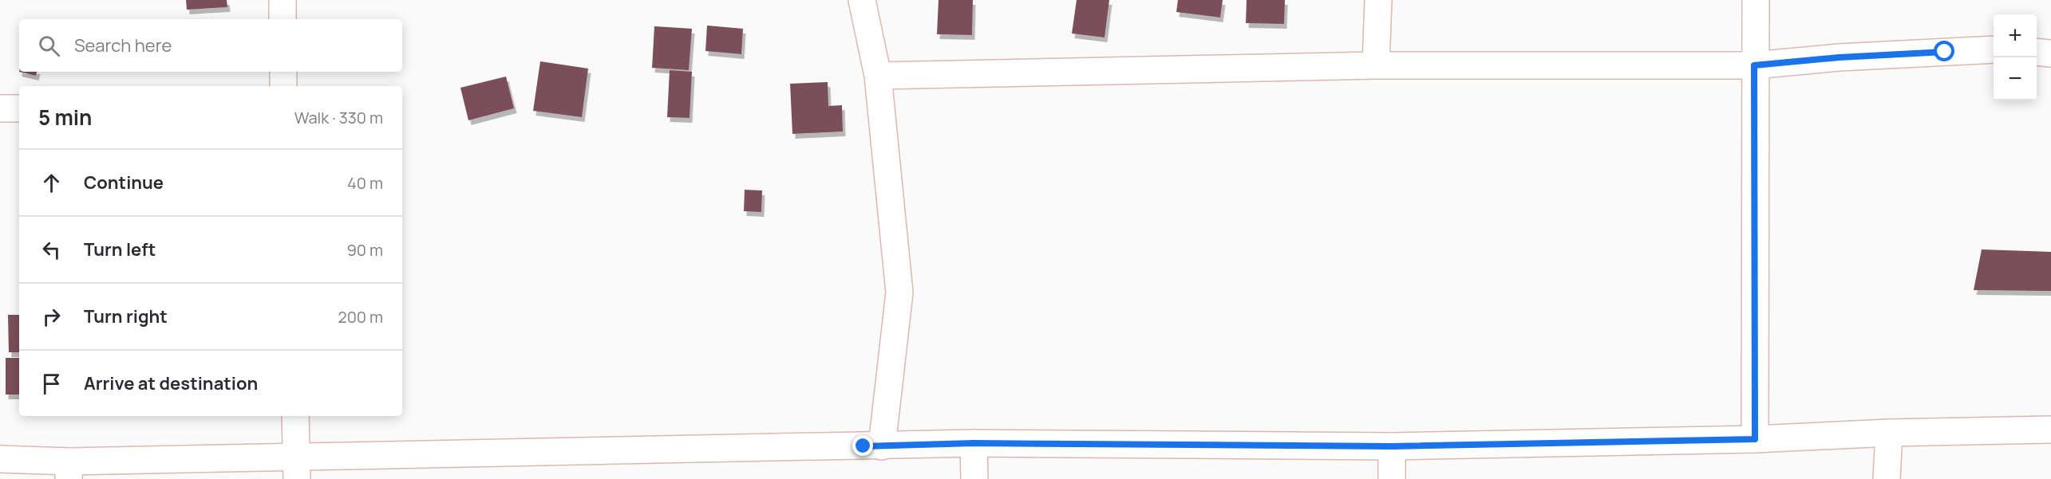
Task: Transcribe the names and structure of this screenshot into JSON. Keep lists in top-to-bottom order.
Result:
{
  "page": {
    "map_buttons": ["+", "−"],
    "search": "Search here",
    "heading": ["5 min", "Walk · 330 m"],
    "list": [
      ["Continue", "40 m"],
      ["Turn left", "90 m"],
      ["Turn right", "200 m"],
      "Arrive at destination"
    ]
  }
}
